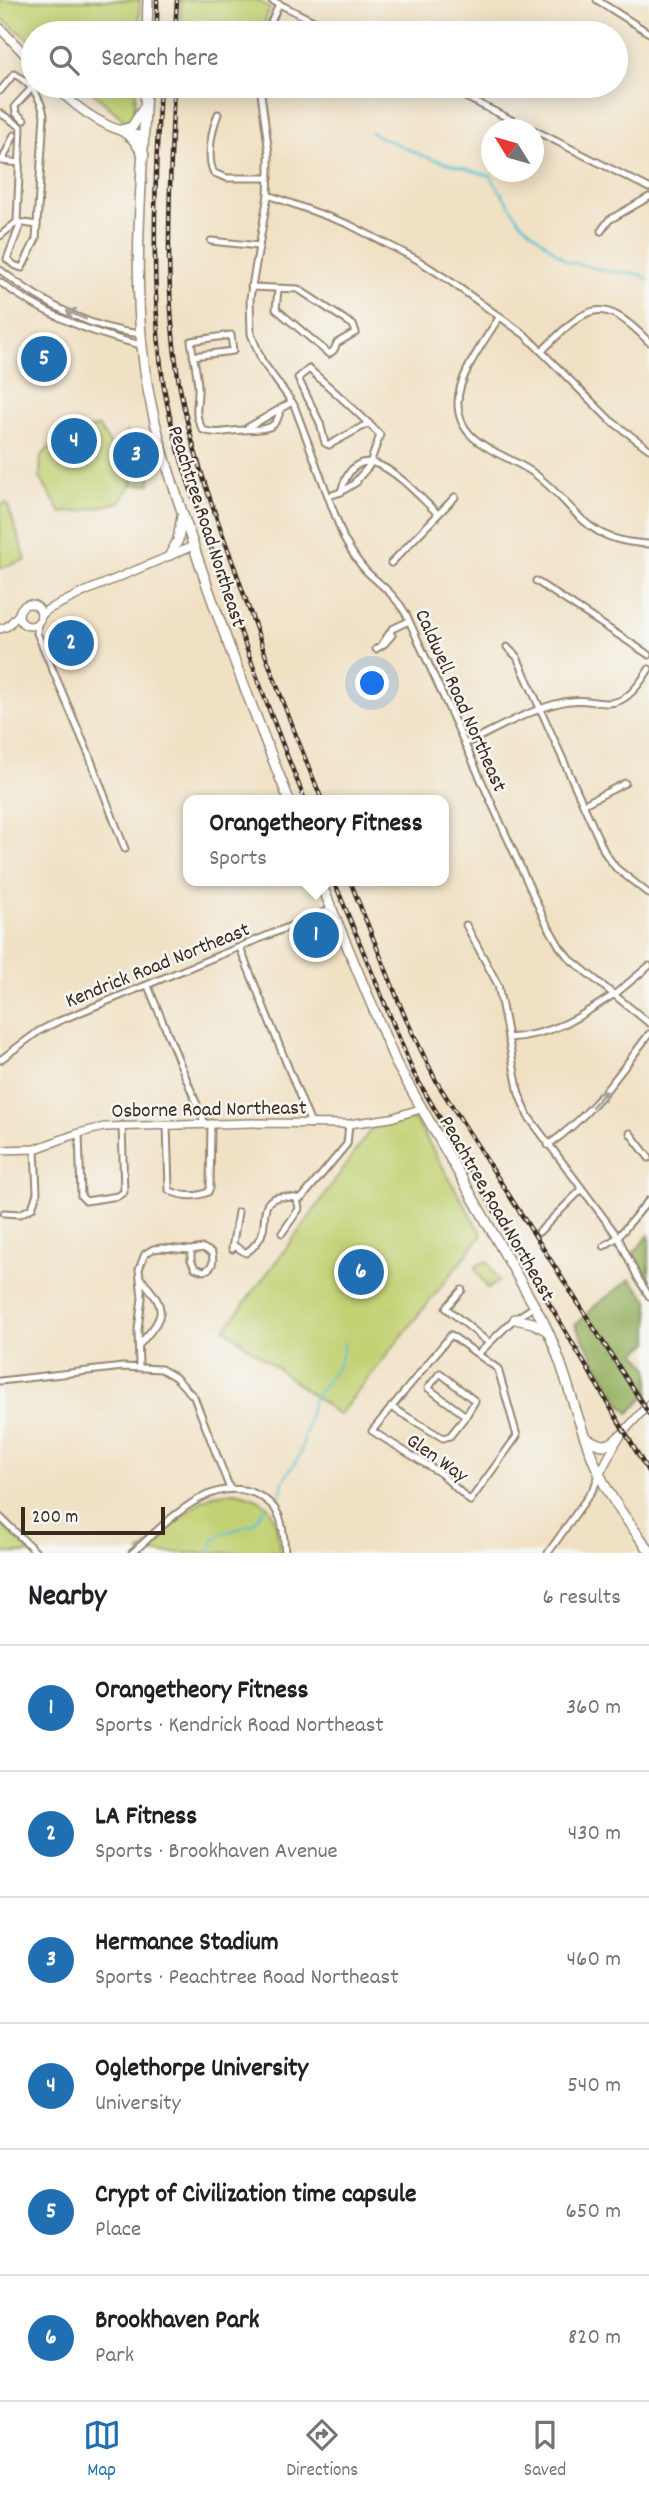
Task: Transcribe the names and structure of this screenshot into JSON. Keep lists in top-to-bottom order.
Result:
{
  "streets": {
    "highway": ["Peachtree Road Northeast"],
    "street": [
      "Caldwell Road Northeast",
      "Kendrick Road Northeast",
      "Osborne Road Northeast",
      "Glen Way"
    ]
  },
  "crossings": [
    ["Peachtree Road Northeast", "Kendrick Road Northeast"],
    ["Peachtree Road Northeast", "Osborne Road Northeast"]
  ],
  "scale_bar": "200 m",
  "north": "top left",
  "page": {
    "search": "Search here",
    "pins": [
      "5",
      "4",
      "3",
      "2",
      "1",
      "6"
    ],
    "popup": ["Orangetheory Fitness", "Sports"],
    "scale": "200 m",
    "heading": ["Nearby", "6 results"],
    "list": [
      {
        "mark": "1",
        "name": "Orangetheory Fitness",
        "note": "Sports · Kendrick Road Northeast",
        "value": "360 m"
      },
      {
        "mark": "2",
        "name": "LA Fitness",
        "note": "Sports · Brookhaven Avenue",
        "value": "430 m"
      },
      {
        "mark": "3",
        "name": "Hermance Stadium",
        "note": "Sports · Peachtree Road Northeast",
        "value": "460 m"
      },
      {
        "mark": "4",
        "name": "Oglethorpe University",
        "note": "University",
        "value": "540 m"
      },
      {
        "mark": "5",
        "name": "Crypt of Civilization time capsule",
        "note": "Place",
        "value": "650 m"
      },
      {
        "mark": "6",
        "name": "Brookhaven Park",
        "note": "Park",
        "value": "820 m"
      }
    ],
    "nav": ["Map", "Directions", "Saved"]
  }
}
